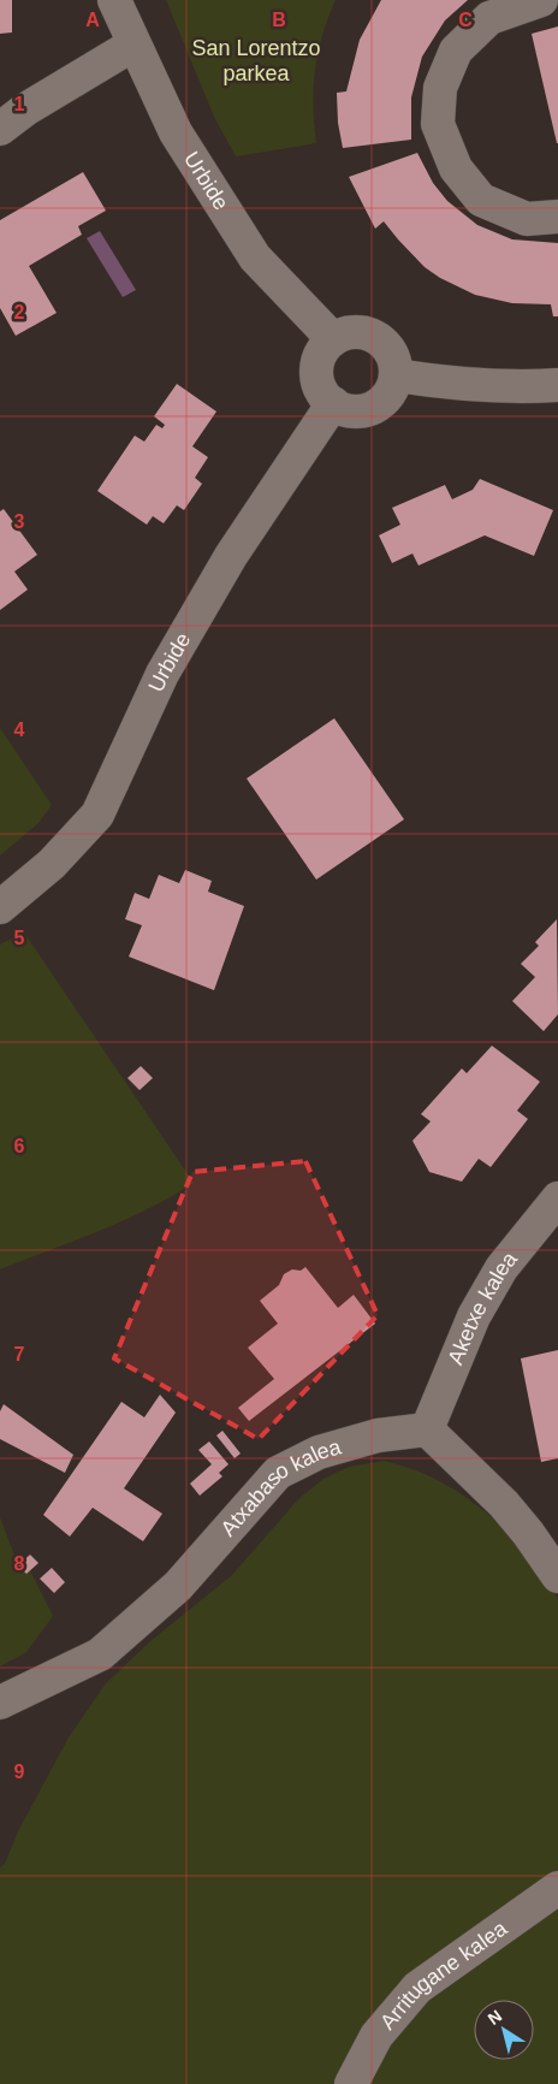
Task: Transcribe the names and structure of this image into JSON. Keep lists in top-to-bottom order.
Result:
{
  "streets": {
    "street": [
      "Urbide",
      "Aketxe kalea",
      "Atxabaso kalea",
      "Arritugane kalea"
    ]
  },
  "crossings": [
    ["Aketxe kalea", "Atxabaso kalea"]
  ],
  "parks": ["San Lorentzo parkea"],
  "north": "top left",
  "grid": {
    "columns": ["A", "B", "C"],
    "rows": [
      "1",
      "2",
      "3",
      "4",
      "5",
      "6",
      "7",
      "8",
      "9"
    ]
  }
}
